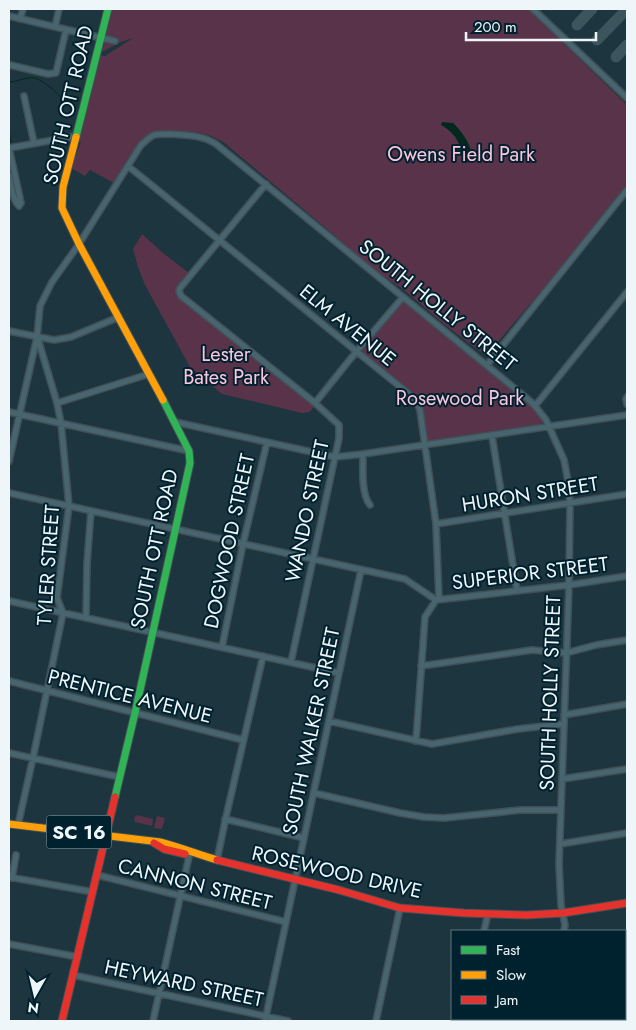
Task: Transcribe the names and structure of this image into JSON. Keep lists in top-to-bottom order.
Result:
{
  "streets": {
    "street": [
      "SOUTH OTT ROAD",
      "SOUTH HOLLY STREET",
      "ELM AVENUE",
      "HURON STREET",
      "WANDO STREET",
      "DOGWOOD STREET",
      "TYLER STREET",
      "SUPERIOR STREET",
      "PRENTICE AVENUE",
      "SOUTH WALKER STREET",
      "SC 16",
      "ROSEWOOD DRIVE",
      "CANNON STREET",
      "HEYWARD STREET"
    ]
  },
  "crossings": [
    ["SOUTH OTT ROAD", "PRENTICE AVENUE"],
    ["SOUTH OTT ROAD", "ROSEWOOD DRIVE"],
    ["SOUTH OTT ROAD", "CANNON STREET"],
    ["SOUTH OTT ROAD", "HEYWARD STREET"],
    ["SOUTH HOLLY STREET", "ELM AVENUE"],
    ["SOUTH HOLLY STREET", "HURON STREET"],
    ["SOUTH HOLLY STREET", "SUPERIOR STREET"],
    ["SOUTH HOLLY STREET", "ROSEWOOD DRIVE"],
    ["ELM AVENUE", "HURON STREET"],
    ["ELM AVENUE", "WANDO STREET"],
    ["ELM AVENUE", "SUPERIOR STREET"],
    ["TYLER STREET", "PRENTICE AVENUE"],
    ["TYLER STREET", "ROSEWOOD DRIVE"],
    ["SOUTH WALKER STREET", "ROSEWOOD DRIVE"],
    ["SOUTH WALKER STREET", "CANNON STREET"],
    ["SOUTH WALKER STREET", "HEYWARD STREET"]
  ],
  "parks": ["Owens Field Park", "Lester Bates Park", "Rosewood Park"],
  "legend": ["Fast", "Slow", "Jam"],
  "scale_bar": "200 m",
  "north": "bottom"
}
